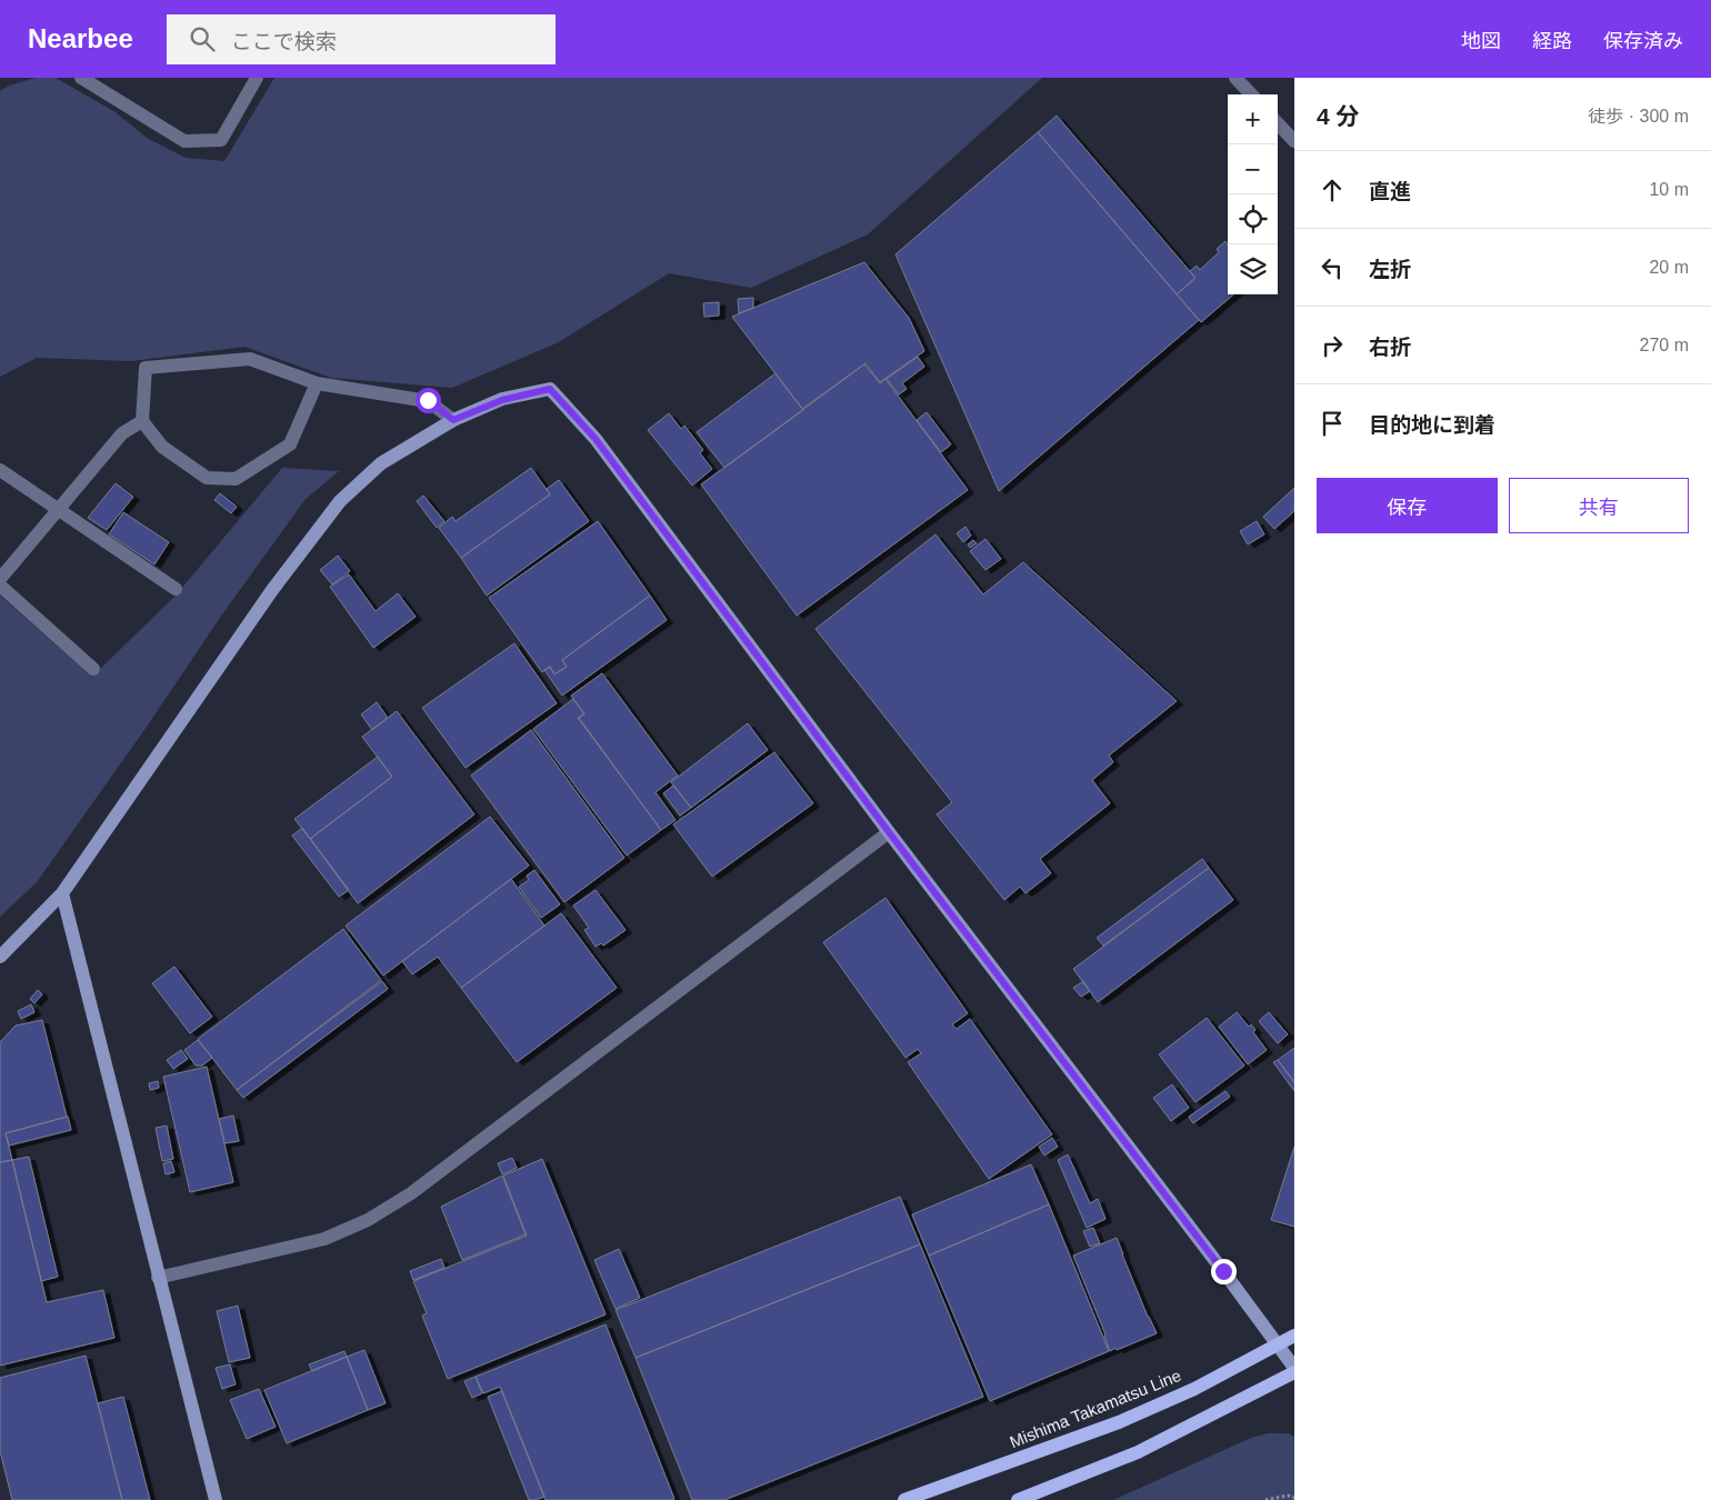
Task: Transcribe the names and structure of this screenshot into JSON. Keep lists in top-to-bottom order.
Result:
{
  "streets": {
    "main road": ["Mishima Takamatsu Line"]
  },
  "page": {
    "header": "Nearbee",
    "search": "ここで検索",
    "nav": ["地図", "経路", "保存済み"],
    "heading": ["4 分", "徒歩 · 300 m"],
    "map_buttons": ["+", "−"],
    "list": [
      ["直進", "10 m"],
      ["左折", "20 m"],
      ["右折", "270 m"],
      "目的地に到着"
    ],
    "buttons": ["保存", "共有"]
  }
}
